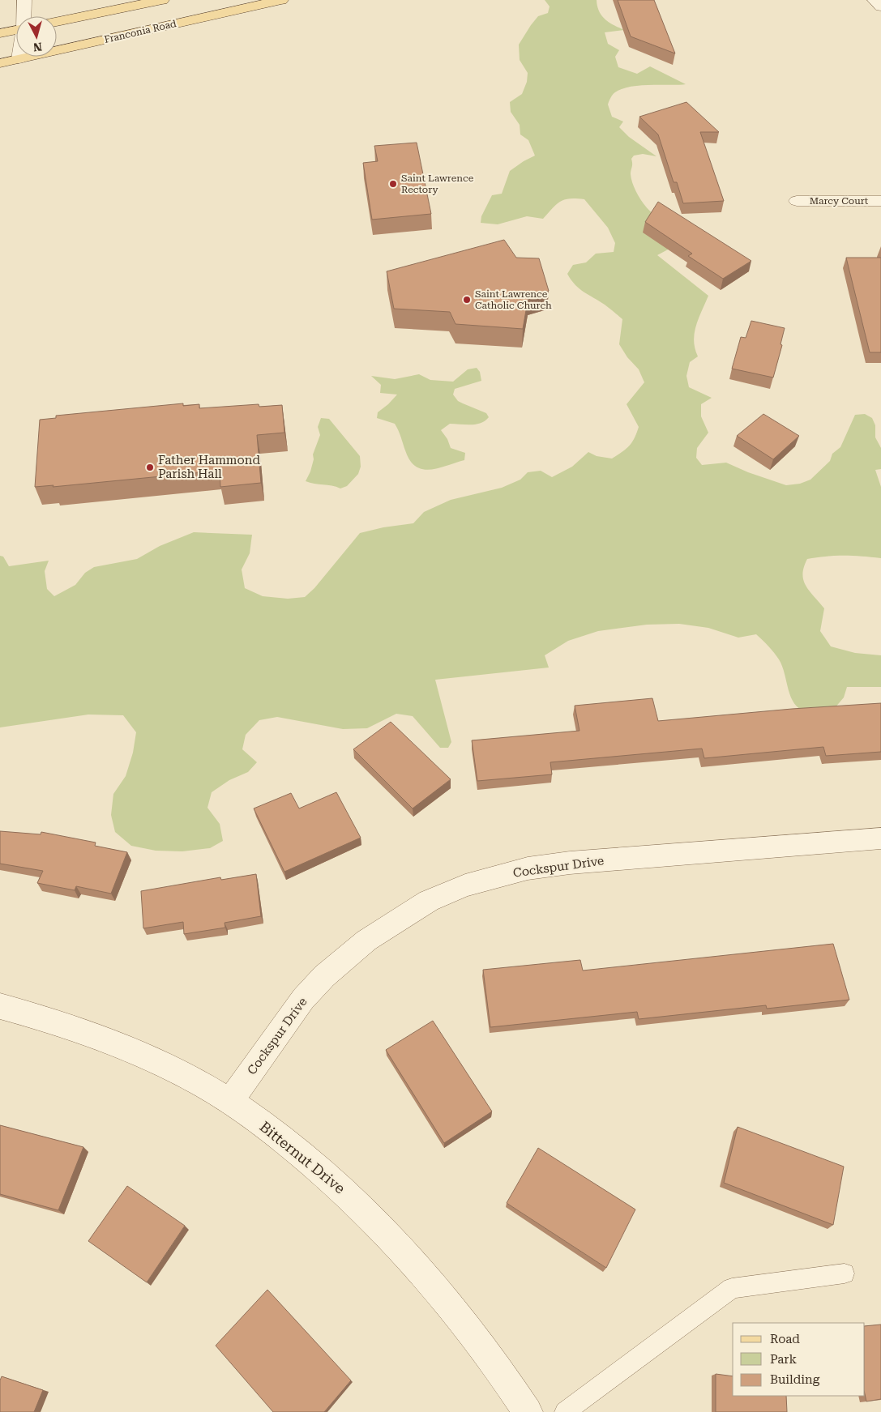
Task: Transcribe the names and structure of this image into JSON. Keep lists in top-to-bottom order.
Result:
{
  "streets": {
    "main road": ["Franconia Road"],
    "street": ["Marcy Court", "Cockspur Drive", "Bitternut Drive"]
  },
  "crossings": [
    ["Cockspur Drive", "Bitternut Drive"]
  ],
  "places": ["Saint Lawrence Rectory", "Saint Lawrence Catholic Church", "Father Hammond Parish Hall"],
  "legend": ["Road", "Park", "Building"],
  "north": "bottom"
}
